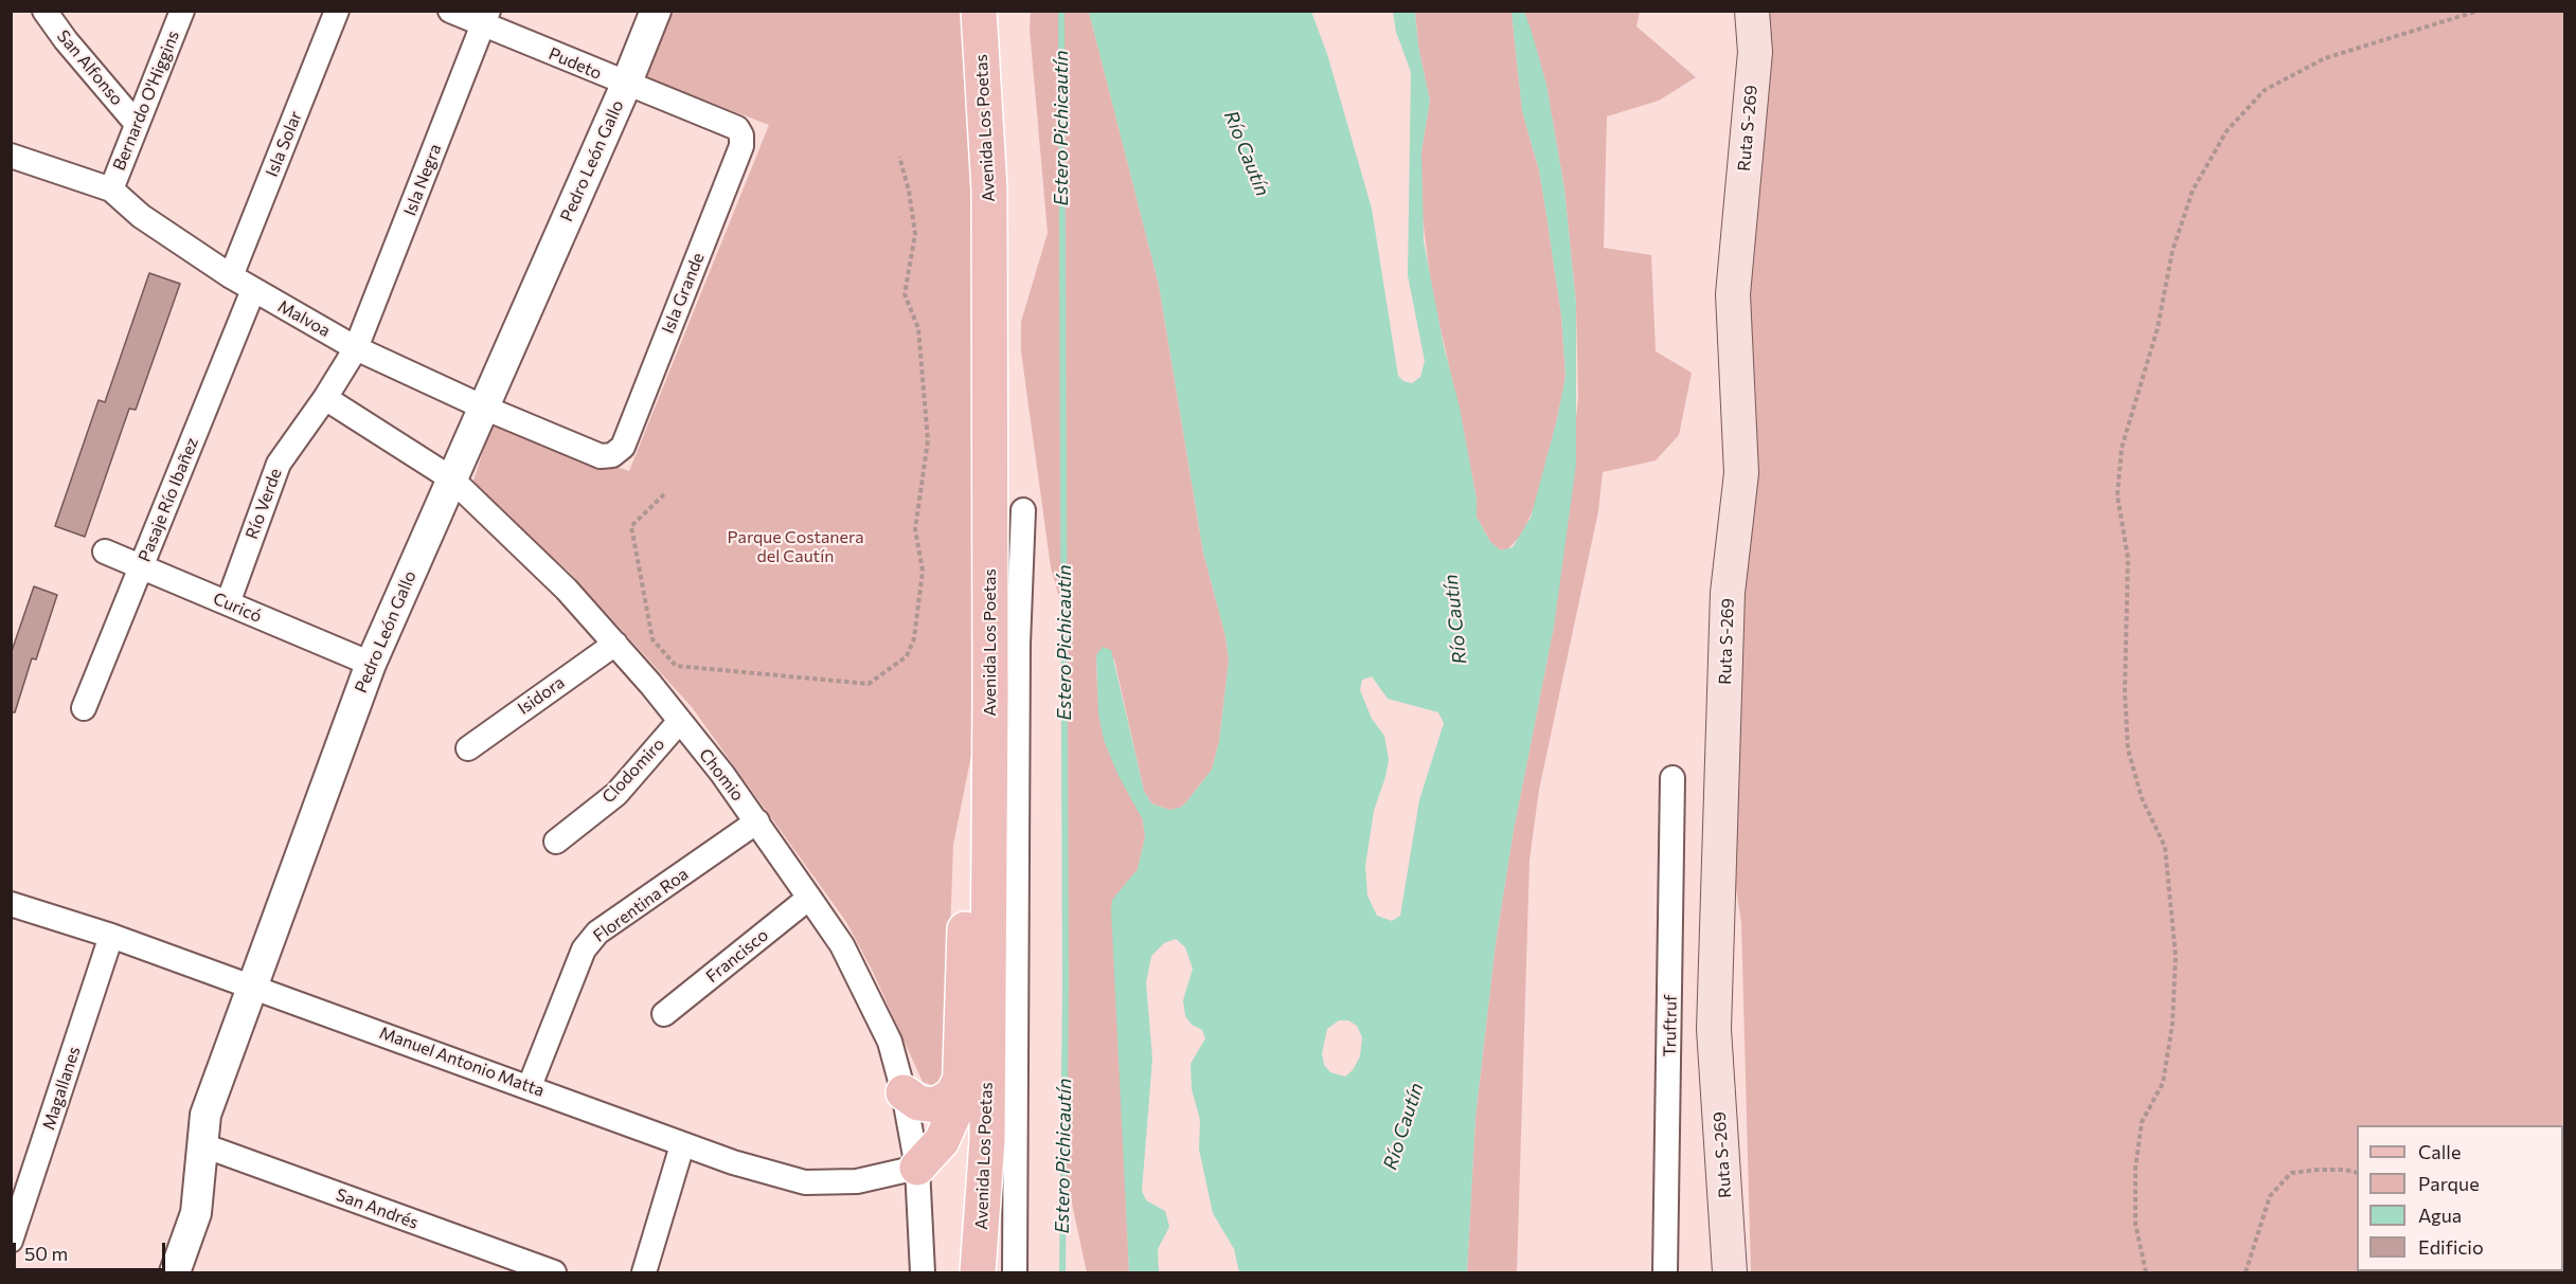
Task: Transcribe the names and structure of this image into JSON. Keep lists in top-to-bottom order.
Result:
{
  "streets": {
    "main road": ["Avenida Los Poetas", "Ruta S-269"],
    "street": [
      "Pudeto",
      "San Alfonso",
      "Bernardo O'Higgins",
      "Isla Solar",
      "Pedro León Gallo",
      "Isla Negra",
      "Isla Grande",
      "Malvoa",
      "Pasaje Río Ibañez",
      "Río Verde",
      "Curicó",
      "Isidora",
      "Clodomiro",
      "Chomio",
      "Florentina Roa",
      "Francisco",
      "Truftruf",
      "Manuel Antonio Matta",
      "Magallanes",
      "San Andrés"
    ]
  },
  "crossings": [
    ["Pudeto", "Pedro León Gallo"],
    ["Pudeto", "Isla Negra"],
    ["Pudeto", "Isla Grande"],
    ["San Alfonso", "Bernardo O'Higgins"],
    ["Bernardo O'Higgins", "Malvoa"],
    ["Isla Solar", "Malvoa"],
    ["Pedro León Gallo", "Malvoa"],
    ["Pedro León Gallo", "Curicó"],
    ["Pedro León Gallo", "Chomio"],
    ["Pedro León Gallo", "Manuel Antonio Matta"],
    ["Pedro León Gallo", "San Andrés"],
    ["Isla Negra", "Malvoa"],
    ["Isla Negra", "Río Verde"],
    ["Isla Grande", "Malvoa"],
    ["Malvoa", "Pasaje Río Ibañez"],
    ["Malvoa", "Río Verde"],
    ["Pasaje Río Ibañez", "Curicó"],
    ["Río Verde", "Curicó"],
    ["Río Verde", "Chomio"],
    ["Isidora", "Chomio"],
    ["Clodomiro", "Chomio"],
    ["Chomio", "Florentina Roa"],
    ["Chomio", "Francisco"],
    ["Chomio", "Manuel Antonio Matta"],
    ["Florentina Roa", "Manuel Antonio Matta"],
    ["Manuel Antonio Matta", "Magallanes"]
  ],
  "water": ["Estero Pichicautín", "Río Cautín"],
  "parks": ["Parque Costanera del Cautín"],
  "legend": [
    "Calle",
    "Parque",
    "Agua",
    "Edificio"
  ],
  "scale_bar": "50 m"
}
